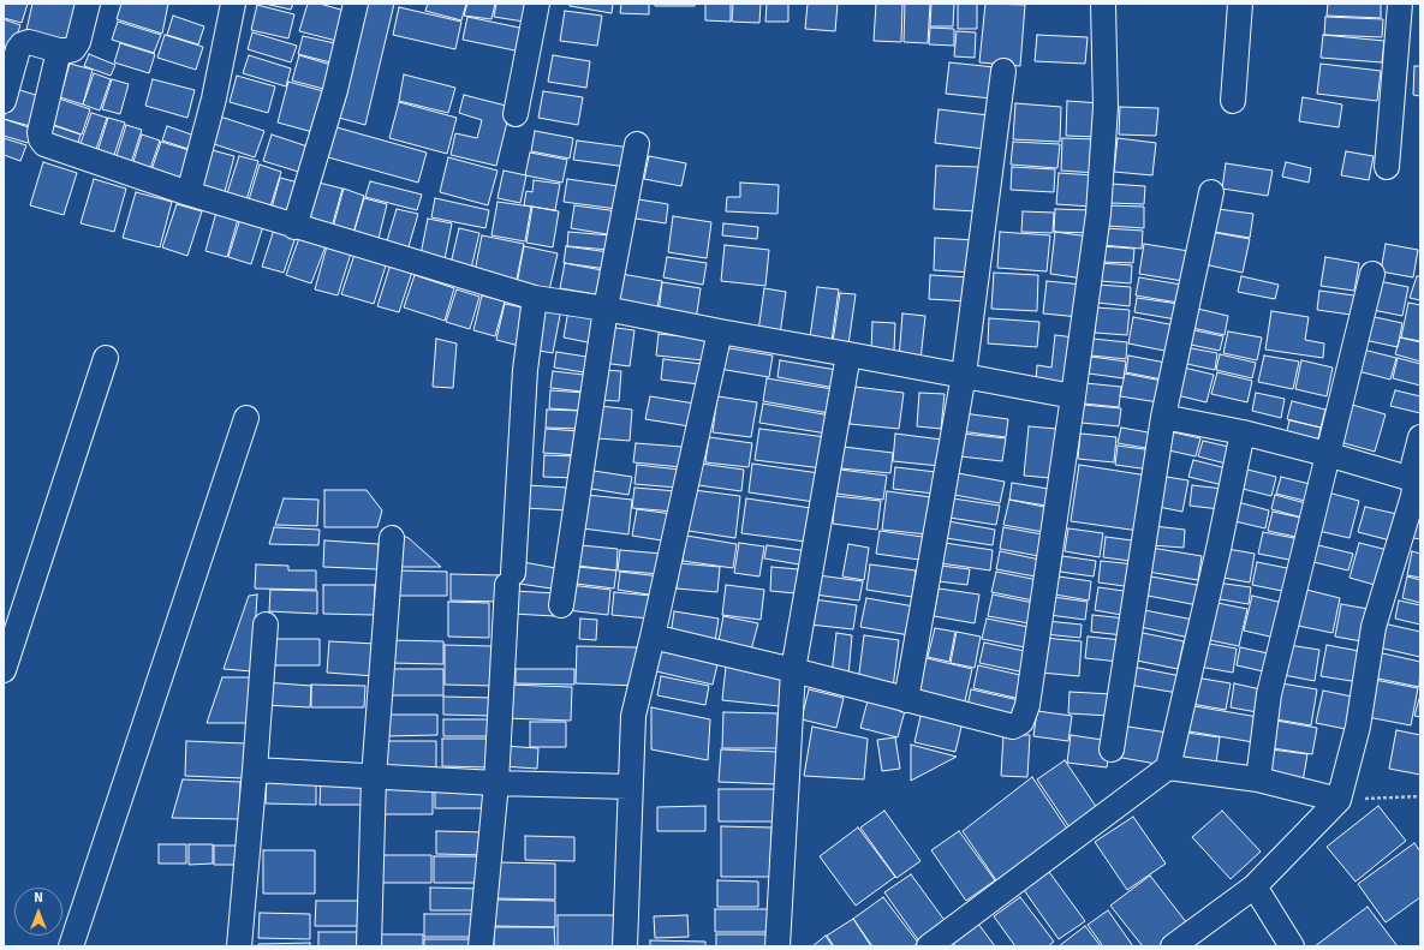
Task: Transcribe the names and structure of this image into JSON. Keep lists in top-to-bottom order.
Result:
{
  "north": "top"
}
